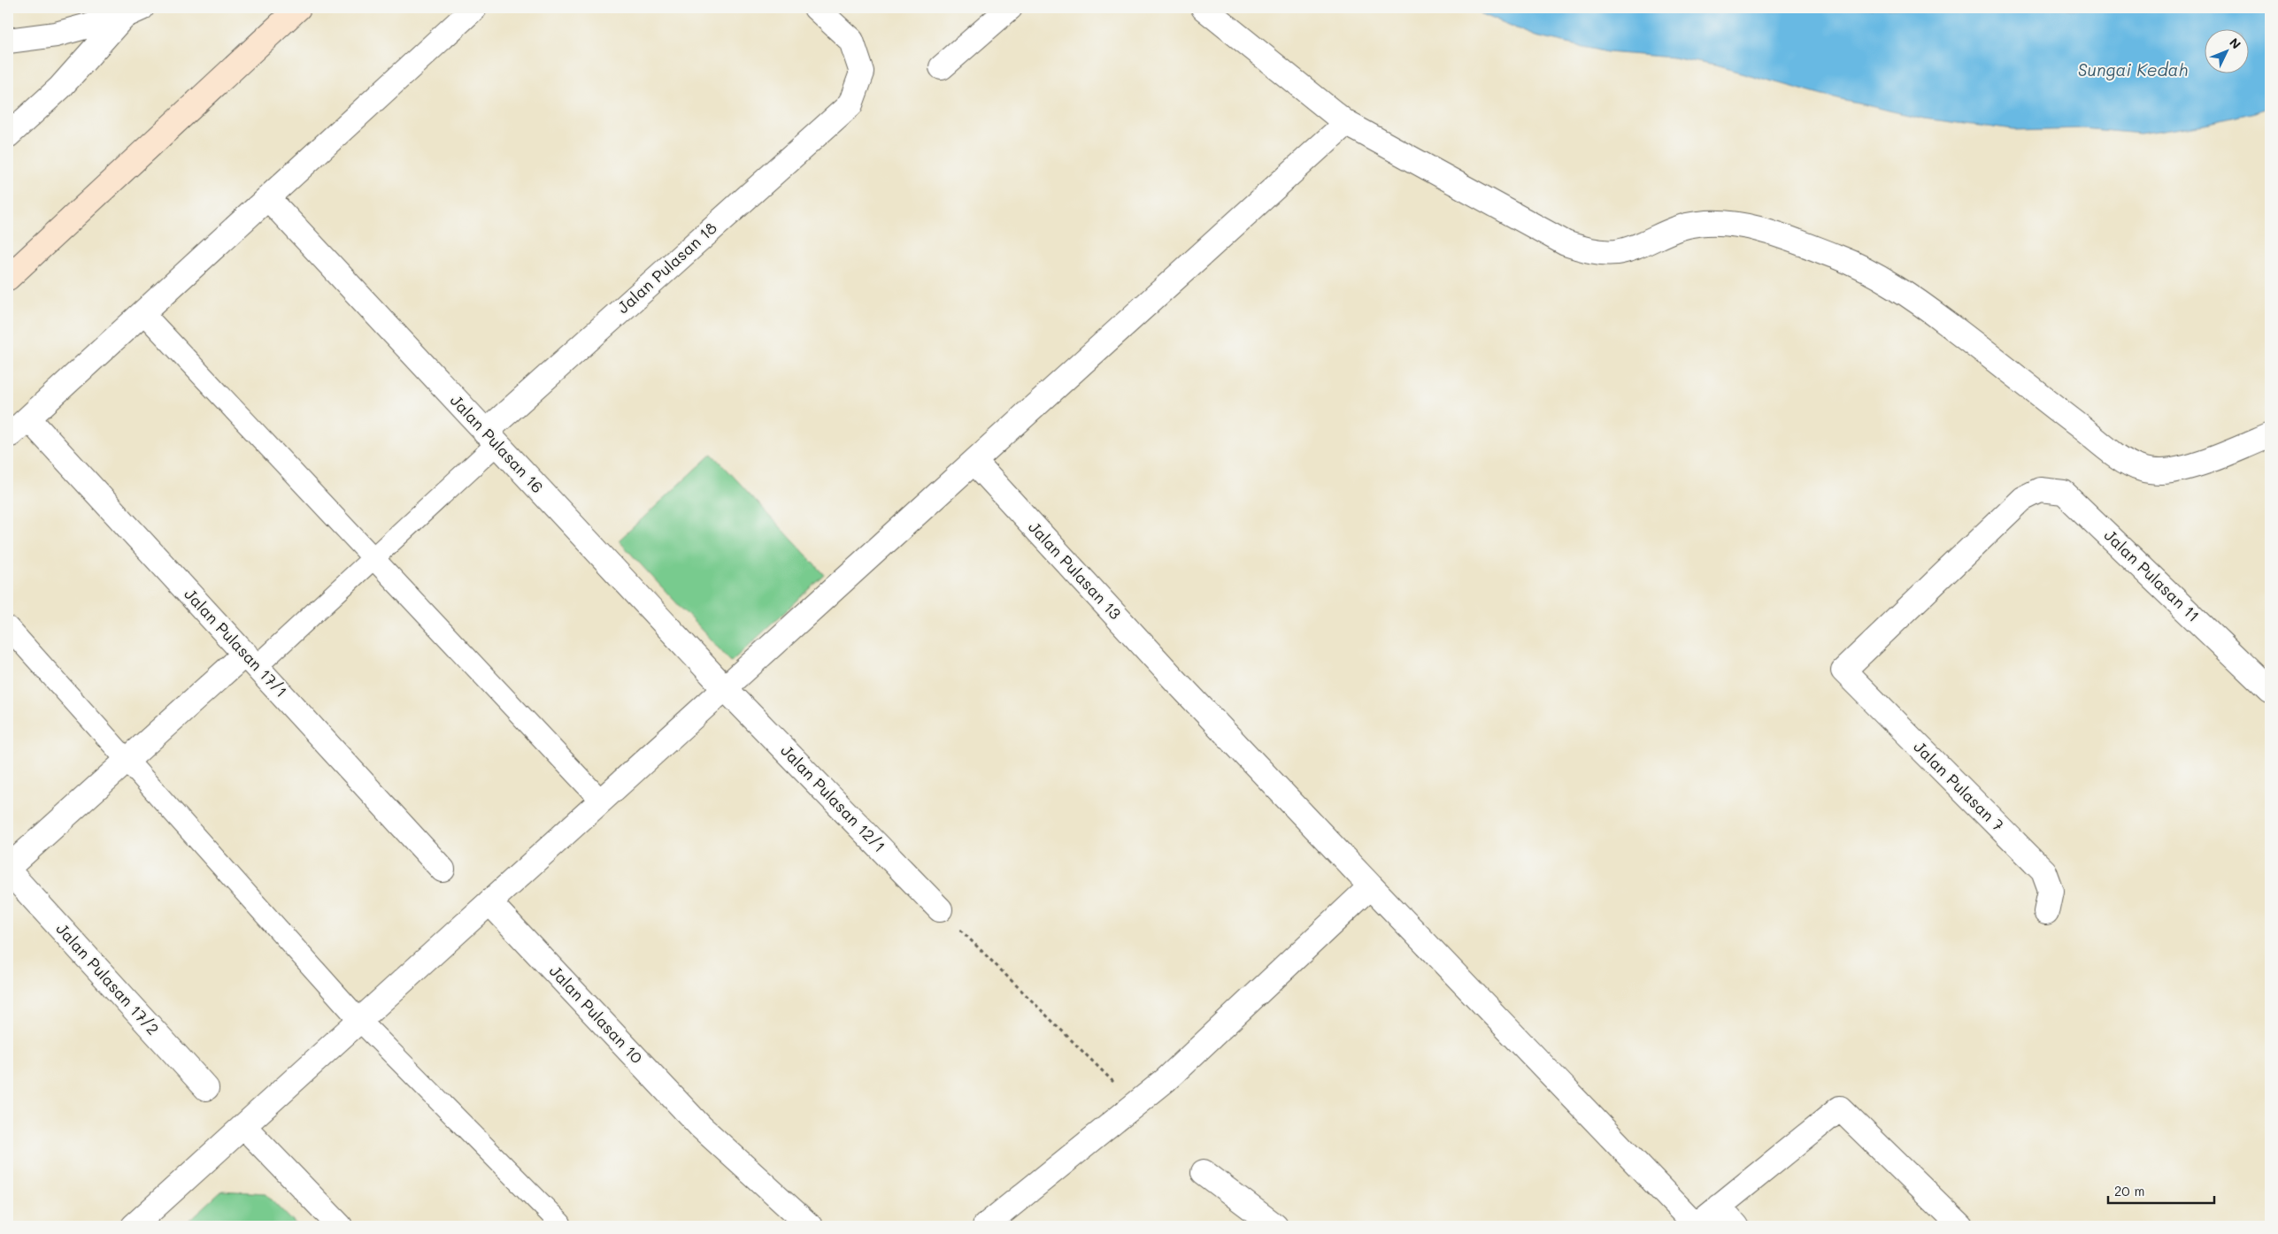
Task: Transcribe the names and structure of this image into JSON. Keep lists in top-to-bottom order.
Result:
{
  "streets": {
    "street": [
      "Jalan Pulasan 18",
      "Jalan Pulasan 16",
      "Jalan Pulasan 13",
      "Jalan Pulasan 11",
      "Jalan Pulasan 17/1",
      "Jalan Pulasan 7",
      "Jalan Pulasan 12/1",
      "Jalan Pulasan 17/2",
      "Jalan Pulasan 10"
    ]
  },
  "crossings": [
    ["Jalan Pulasan 18", "Jalan Pulasan 16"],
    ["Jalan Pulasan 16", "Jalan Pulasan 12/1"],
    ["Jalan Pulasan 11", "Jalan Pulasan 7"]
  ],
  "water": ["Sungai Kedah"],
  "scale_bar": "20 m",
  "north": "top right"
}
